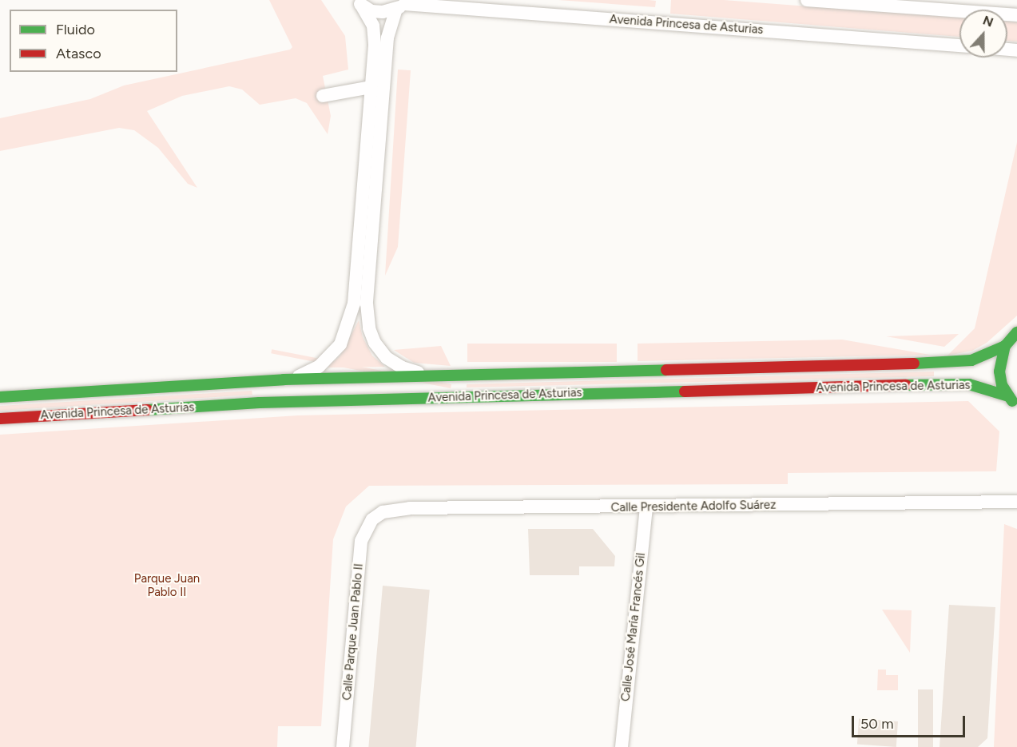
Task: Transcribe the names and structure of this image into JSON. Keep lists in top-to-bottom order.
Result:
{
  "streets": {
    "main road": ["Avenida Princesa de Asturias"],
    "street": ["Calle Presidente Adolfo Suárez", "Calle José María Francés Gil", "Calle Parque Juan Pablo II"]
  },
  "crossings": [
    ["Calle Presidente Adolfo Suárez", "Calle José María Francés Gil"],
    ["Calle Presidente Adolfo Suárez", "Calle Parque Juan Pablo II"]
  ],
  "parks": ["Parque Juan Pablo II"],
  "legend": ["Fluido", "Atasco"],
  "scale_bar": "50 m",
  "north": "top"
}
